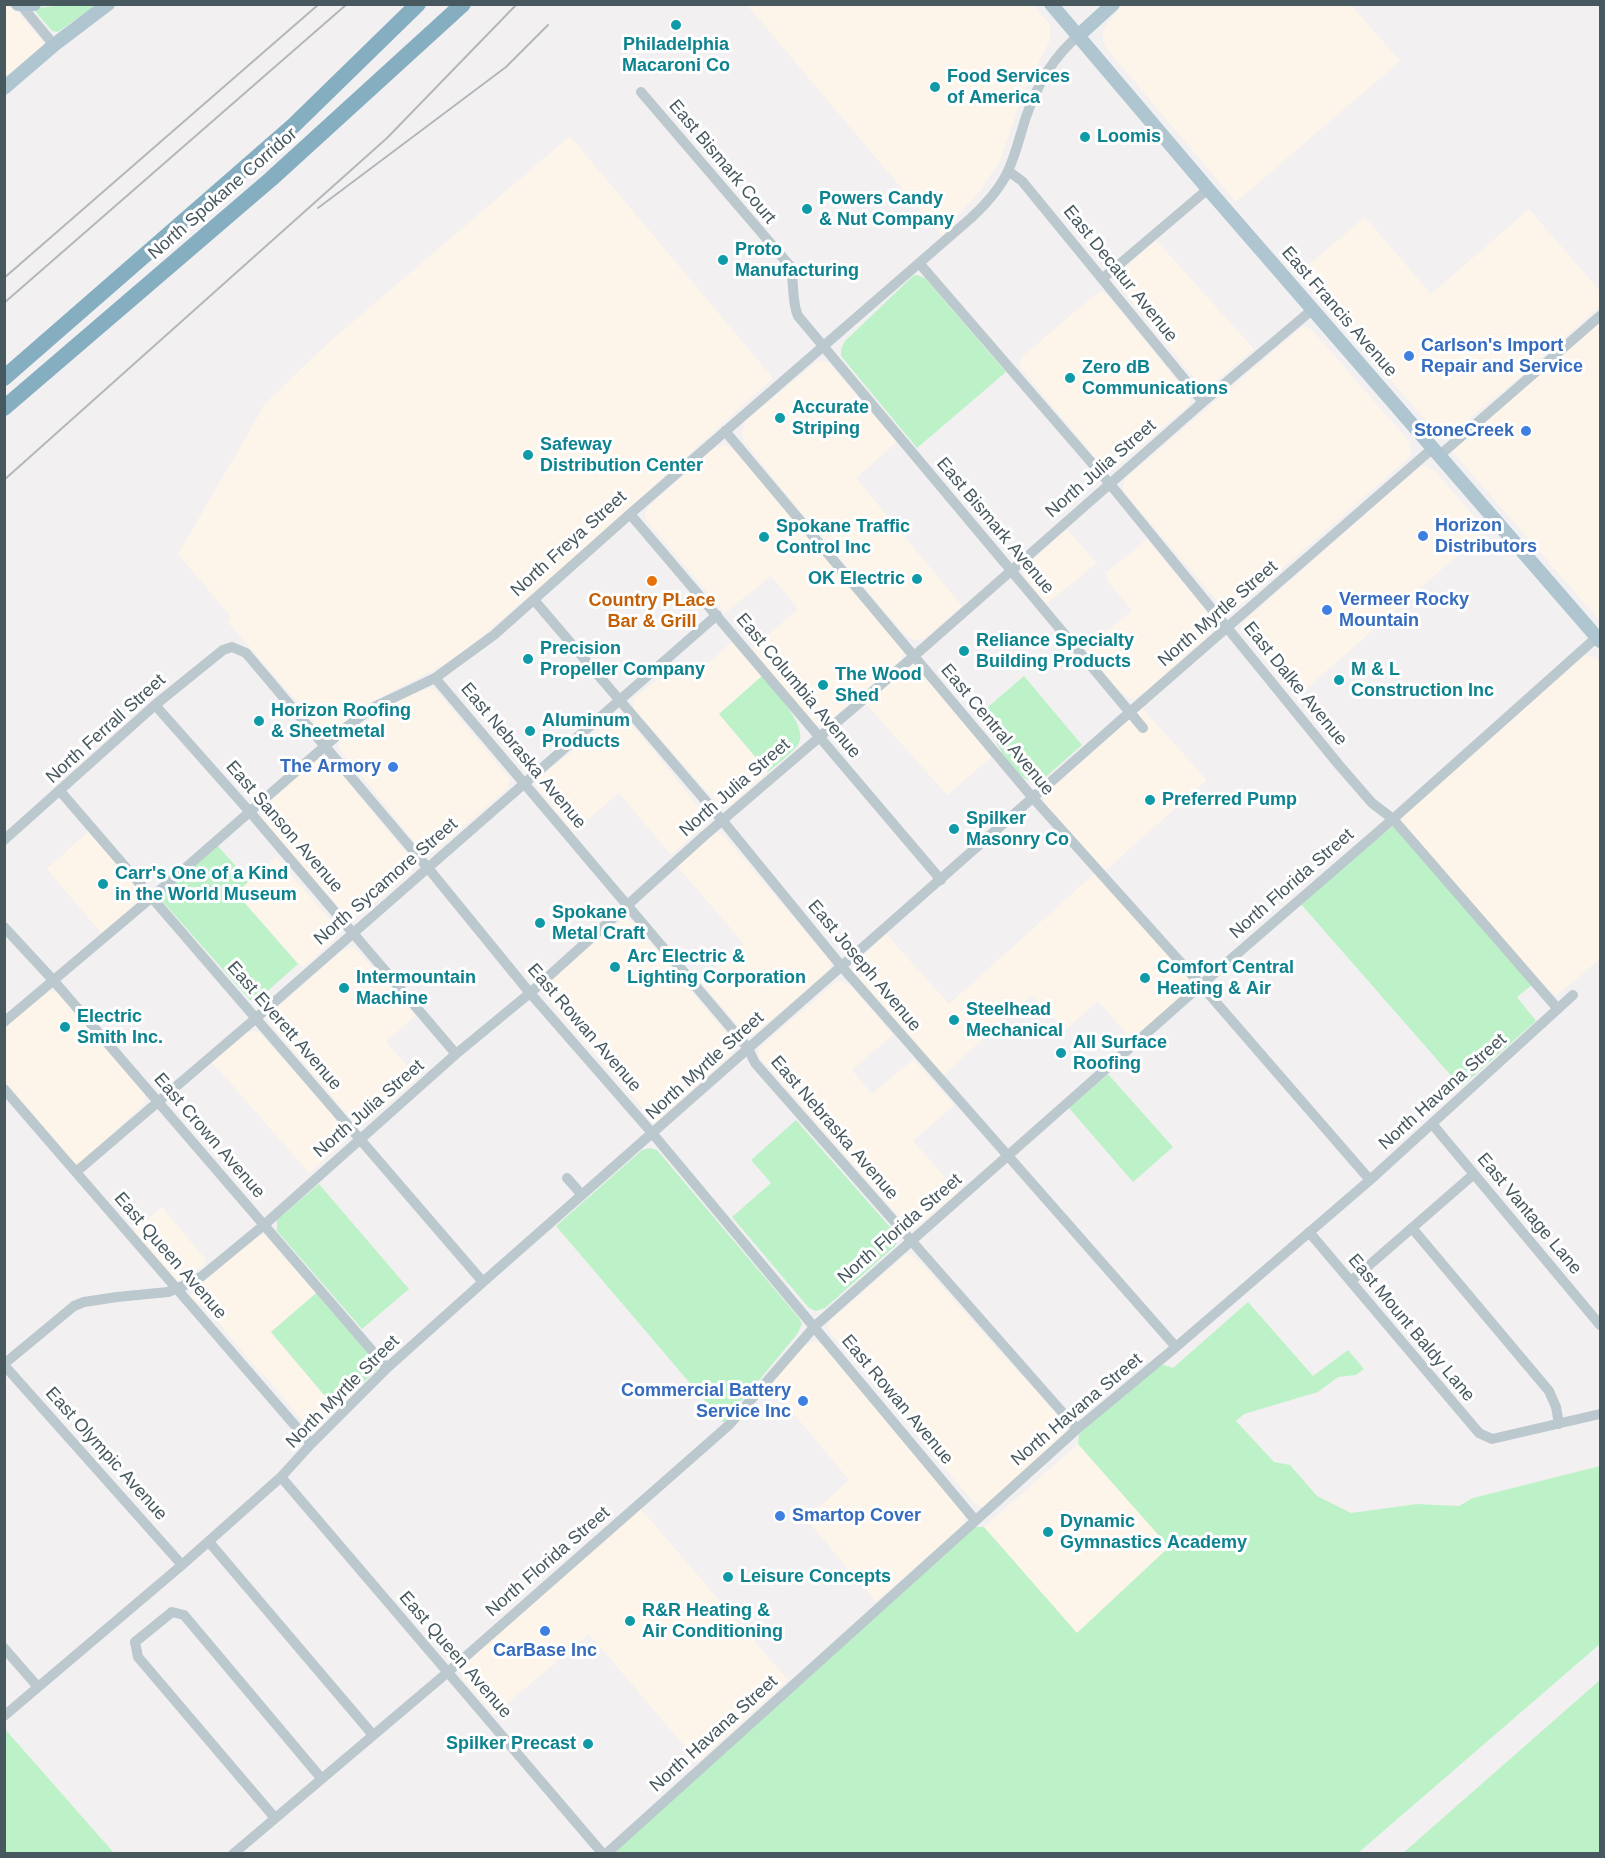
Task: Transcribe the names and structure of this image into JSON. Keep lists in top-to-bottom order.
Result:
{
  "streets": {
    "highway": ["North Spokane Corridor"],
    "main road": ["East Francis Avenue", "North Freya Street"],
    "street": [
      "East Bismark Court",
      "East Decatur Avenue",
      "North Julia Street",
      "East Bismark Avenue",
      "North Myrtle Street",
      "East Dalke Avenue",
      "East Columbia Avenue",
      "North Ferrall Street",
      "East Central Avenue",
      "East Nebraska Avenue",
      "East Sanson Avenue",
      "North Sycamore Street",
      "North Florida Street",
      "East Joseph Avenue",
      "East Everett Avenue",
      "East Rowan Avenue",
      "North Havana Street",
      "East Crown Avenue",
      "East Vantage Lane",
      "East Queen Avenue",
      "East Mount Baldy Lane",
      "East Olympic Avenue"
    ]
  },
  "crossings": [
    ["East Bismark Court", "East Bismark Avenue"],
    ["East Bismark Court", "North Freya Street"],
    ["East Decatur Avenue", "North Julia Street"],
    ["East Decatur Avenue", "North Freya Street"],
    ["East Francis Avenue", "North Julia Street"],
    ["East Francis Avenue", "North Freya Street"],
    ["East Francis Avenue", "North Myrtle Street"],
    ["East Francis Avenue", "North Florida Street"],
    ["North Julia Street", "East Bismark Avenue"],
    ["North Julia Street", "East Dalke Avenue"],
    ["North Julia Street", "East Columbia Avenue"],
    ["North Julia Street", "East Central Avenue"],
    ["North Julia Street", "East Nebraska Avenue"],
    ["North Julia Street", "East Sanson Avenue"],
    ["North Julia Street", "East Joseph Avenue"],
    ["North Julia Street", "East Everett Avenue"],
    ["North Julia Street", "East Rowan Avenue"],
    ["North Julia Street", "East Crown Avenue"],
    ["North Julia Street", "East Queen Avenue"],
    ["North Julia Street", "East Olympic Avenue"],
    ["East Bismark Avenue", "North Freya Street"],
    ["East Bismark Avenue", "North Myrtle Street"],
    ["North Freya Street", "East Dalke Avenue"],
    ["North Freya Street", "East Columbia Avenue"],
    ["North Freya Street", "East Central Avenue"],
    ["North Freya Street", "East Nebraska Avenue"],
    ["North Freya Street", "East Sanson Avenue"],
    ["North Freya Street", "East Joseph Avenue"],
    ["North Freya Street", "East Everett Avenue"],
    ["North Freya Street", "East Rowan Avenue"],
    ["North Freya Street", "East Crown Avenue"],
    ["North Myrtle Street", "East Dalke Avenue"],
    ["North Myrtle Street", "East Columbia Avenue"],
    ["North Myrtle Street", "East Central Avenue"],
    ["North Myrtle Street", "East Nebraska Avenue"],
    ["North Myrtle Street", "East Joseph Avenue"],
    ["North Myrtle Street", "East Everett Avenue"],
    ["North Myrtle Street", "East Rowan Avenue"],
    ["North Myrtle Street", "East Crown Avenue"],
    ["North Myrtle Street", "East Queen Avenue"],
    ["North Myrtle Street", "East Olympic Avenue"],
    ["East Dalke Avenue", "North Florida Street"],
    ["East Dalke Avenue", "North Havana Street"],
    ["East Columbia Avenue", "North Sycamore Street"],
    ["North Ferrall Street", "East Sanson Avenue"],
    ["North Ferrall Street", "East Everett Avenue"],
    ["North Ferrall Street", "East Rowan Avenue"],
    ["East Central Avenue", "North Florida Street"],
    ["East Central Avenue", "North Havana Street"],
    ["East Nebraska Avenue", "North Sycamore Street"],
    ["East Nebraska Avenue", "North Florida Street"],
    ["East Nebraska Avenue", "North Havana Street"],
    ["East Sanson Avenue", "North Sycamore Street"],
    ["North Sycamore Street", "East Joseph Avenue"],
    ["North Sycamore Street", "East Everett Avenue"],
    ["North Sycamore Street", "East Rowan Avenue"],
    ["North Sycamore Street", "East Crown Avenue"],
    ["North Sycamore Street", "East Queen Avenue"],
    ["North Florida Street", "East Joseph Avenue"],
    ["North Florida Street", "East Rowan Avenue"],
    ["North Florida Street", "East Queen Avenue"],
    ["East Joseph Avenue", "North Havana Street"],
    ["East Rowan Avenue", "North Havana Street"],
    ["North Havana Street", "East Vantage Lane"],
    ["North Havana Street", "East Queen Avenue"],
    ["North Havana Street", "East Mount Baldy Lane"]
  ],
  "places": [
    "Philadelphia Macaroni Co",
    "Food Services of America",
    "Loomis",
    "Powers Candy & Nut Company",
    "Proto Manufacturing",
    "Carlson's Import Repair and Service",
    "Zero dB Communications",
    "Accurate Striping",
    "StoneCreek",
    "Safeway Distribution Center",
    "Horizon Distributors",
    "Spokane Traffic Control Inc",
    "OK Electric",
    "Country PLace Bar & Grill",
    "Vermeer Rocky Mountain",
    "Reliance Specialty Building Products",
    "Precision Propeller Company",
    "M & L Construction Inc",
    "The Wood Shed",
    "Horizon Roofing & Sheetmetal",
    "Aluminum Products",
    "The Armory",
    "Preferred Pump",
    "Spilker Masonry Co",
    "Carr's One of a Kind in the World Museum",
    "Spokane Metal Craft",
    "Arc Electric & Lighting Corporation",
    "Comfort Central Heating & Air",
    "Intermountain Machine",
    "Steelhead Mechanical",
    "Electric Smith Inc.",
    "All Surface Roofing",
    "Commercial Battery Service Inc",
    "Smartop Cover",
    "Dynamic Gymnastics Academy",
    "Leisure Concepts",
    "R&R Heating & Air Conditioning",
    "CarBase Inc",
    "Spilker Precast"
  ]
}
